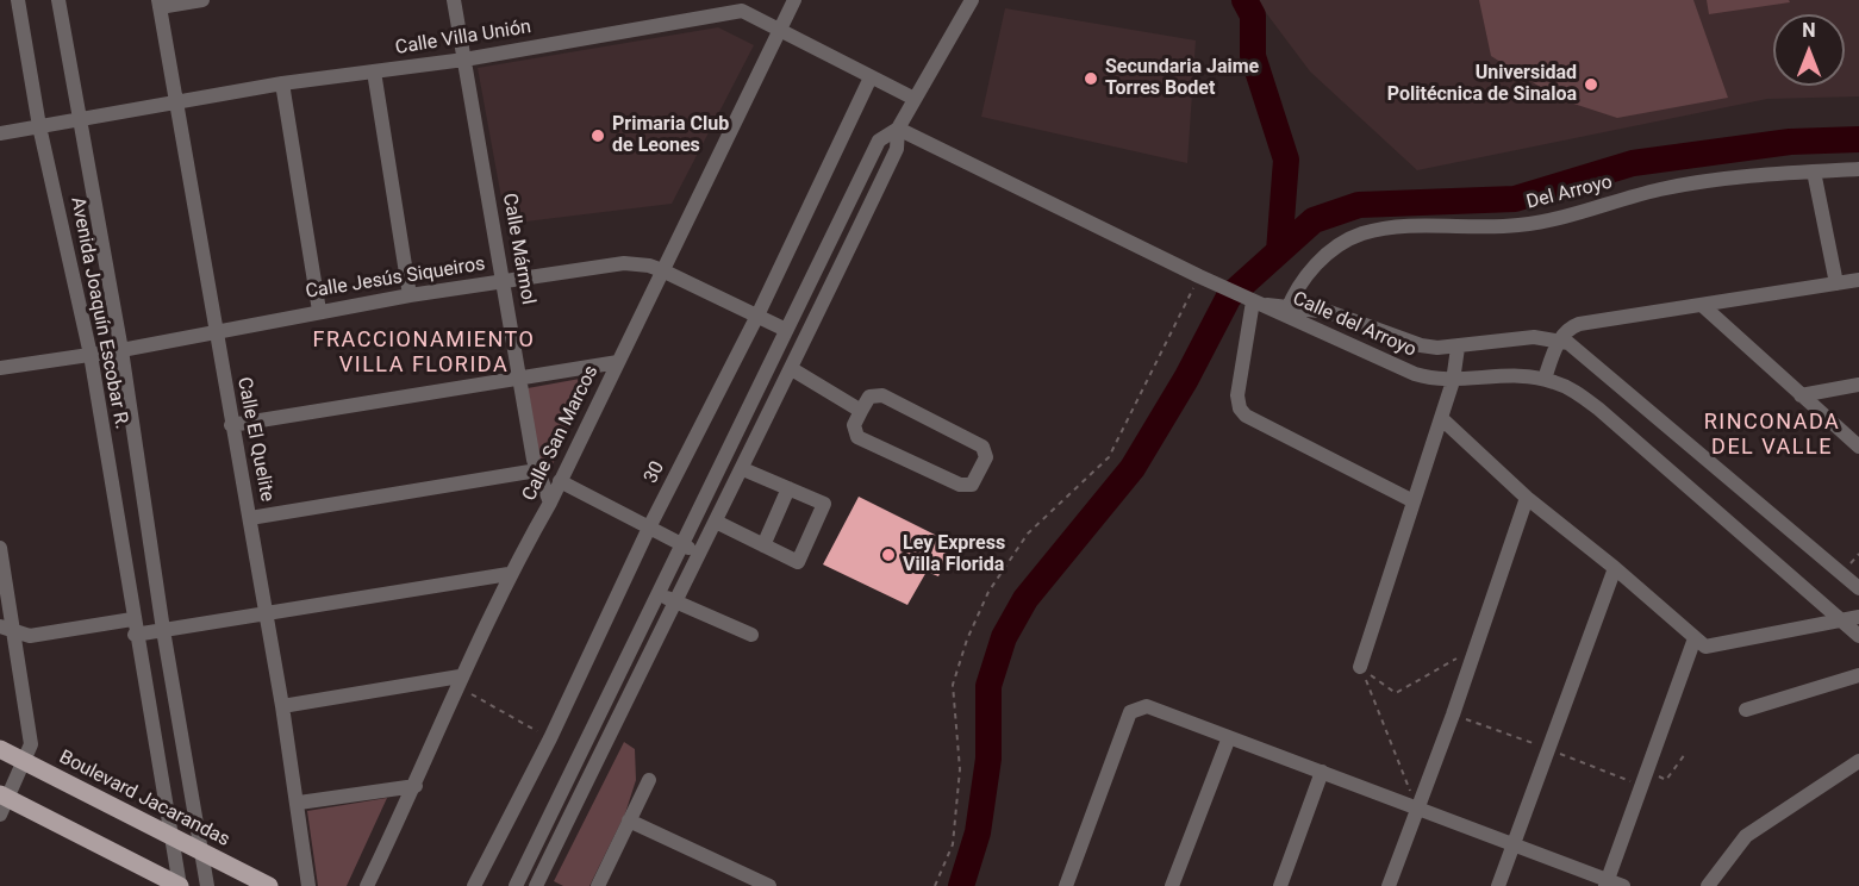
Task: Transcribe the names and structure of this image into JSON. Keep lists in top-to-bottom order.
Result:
{
  "streets": {
    "main road": ["Boulevard Jacarandas"],
    "street": [
      "Calle Villa Unión",
      "Del Arroyo",
      "Calle Mármol",
      "Calle Jesús Siqueiros",
      "Avenida Joaquín Escobar R.",
      "Calle del Arroyo",
      "Calle San Marcos",
      "Calle El Quelite",
      "30"
    ]
  },
  "crossings": [
    ["Calle Villa Unión", "Calle Mármol"],
    ["Calle Villa Unión", "Avenida Joaquín Escobar R."],
    ["Calle Villa Unión", "Calle San Marcos"],
    ["Calle Villa Unión", "Calle El Quelite"],
    ["Calle Villa Unión", "30"],
    ["Del Arroyo", "Calle del Arroyo"],
    ["Calle Mármol", "Calle Jesús Siqueiros"],
    ["Calle Mármol", "Calle San Marcos"],
    ["Calle Jesús Siqueiros", "Avenida Joaquín Escobar R."],
    ["Calle Jesús Siqueiros", "Calle San Marcos"],
    ["Calle Jesús Siqueiros", "Calle El Quelite"],
    ["Calle Jesús Siqueiros", "30"],
    ["Avenida Joaquín Escobar R.", "Boulevard Jacarandas"]
  ],
  "districts": ["FRACCIONAMIENTO VILLA FLORIDA", "RINCONADA DEL VALLE"],
  "places": [
    "Secundaria Jaime Torres Bodet",
    "Universidad Politécnica de Sinaloa",
    "Primaria Club de Leones",
    "Ley Express Villa Florida"
  ],
  "north": "top"
}
